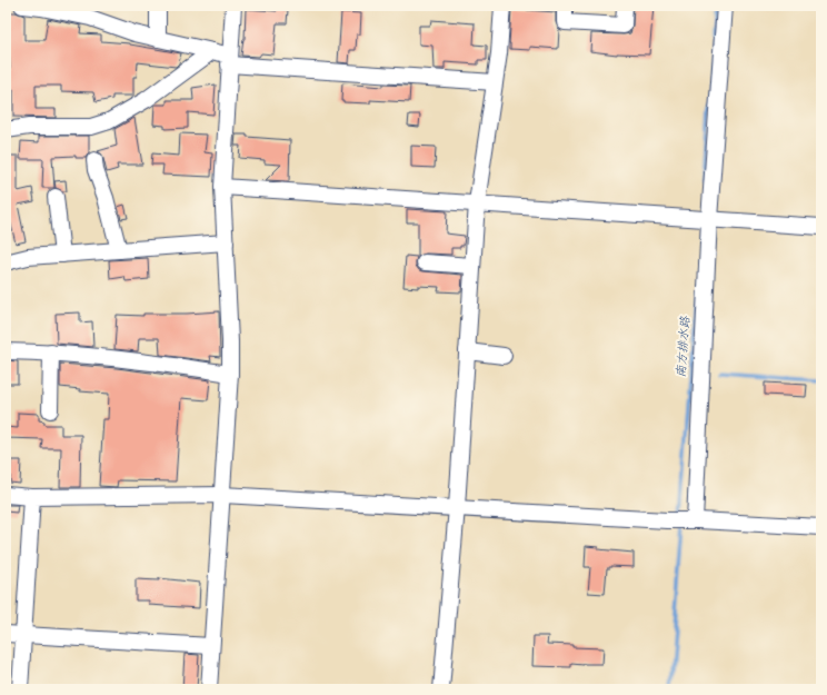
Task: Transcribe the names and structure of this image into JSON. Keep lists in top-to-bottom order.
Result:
{
  "water": ["南方排水路"]
}
